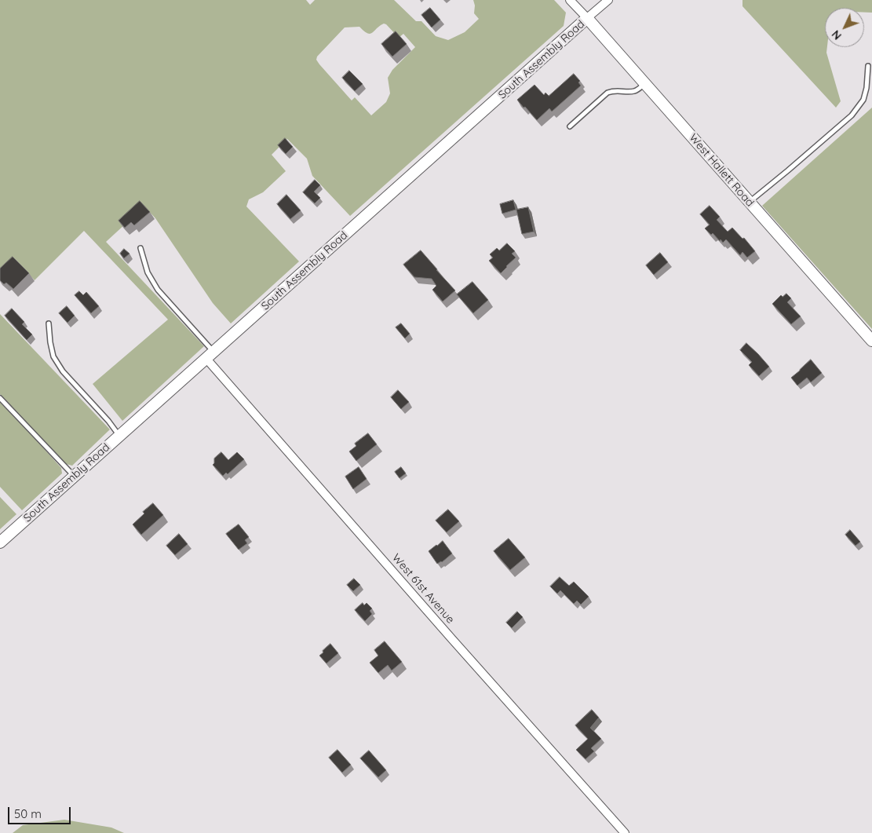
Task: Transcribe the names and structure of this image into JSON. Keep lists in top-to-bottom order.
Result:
{
  "streets": {
    "street": ["South Assembly Road", "West Hallett Road", "West 61st Avenue"]
  },
  "crossings": [
    ["South Assembly Road", "West Hallett Road"],
    ["South Assembly Road", "West 61st Avenue"]
  ],
  "scale_bar": "50 m",
  "north": "bottom left"
}
